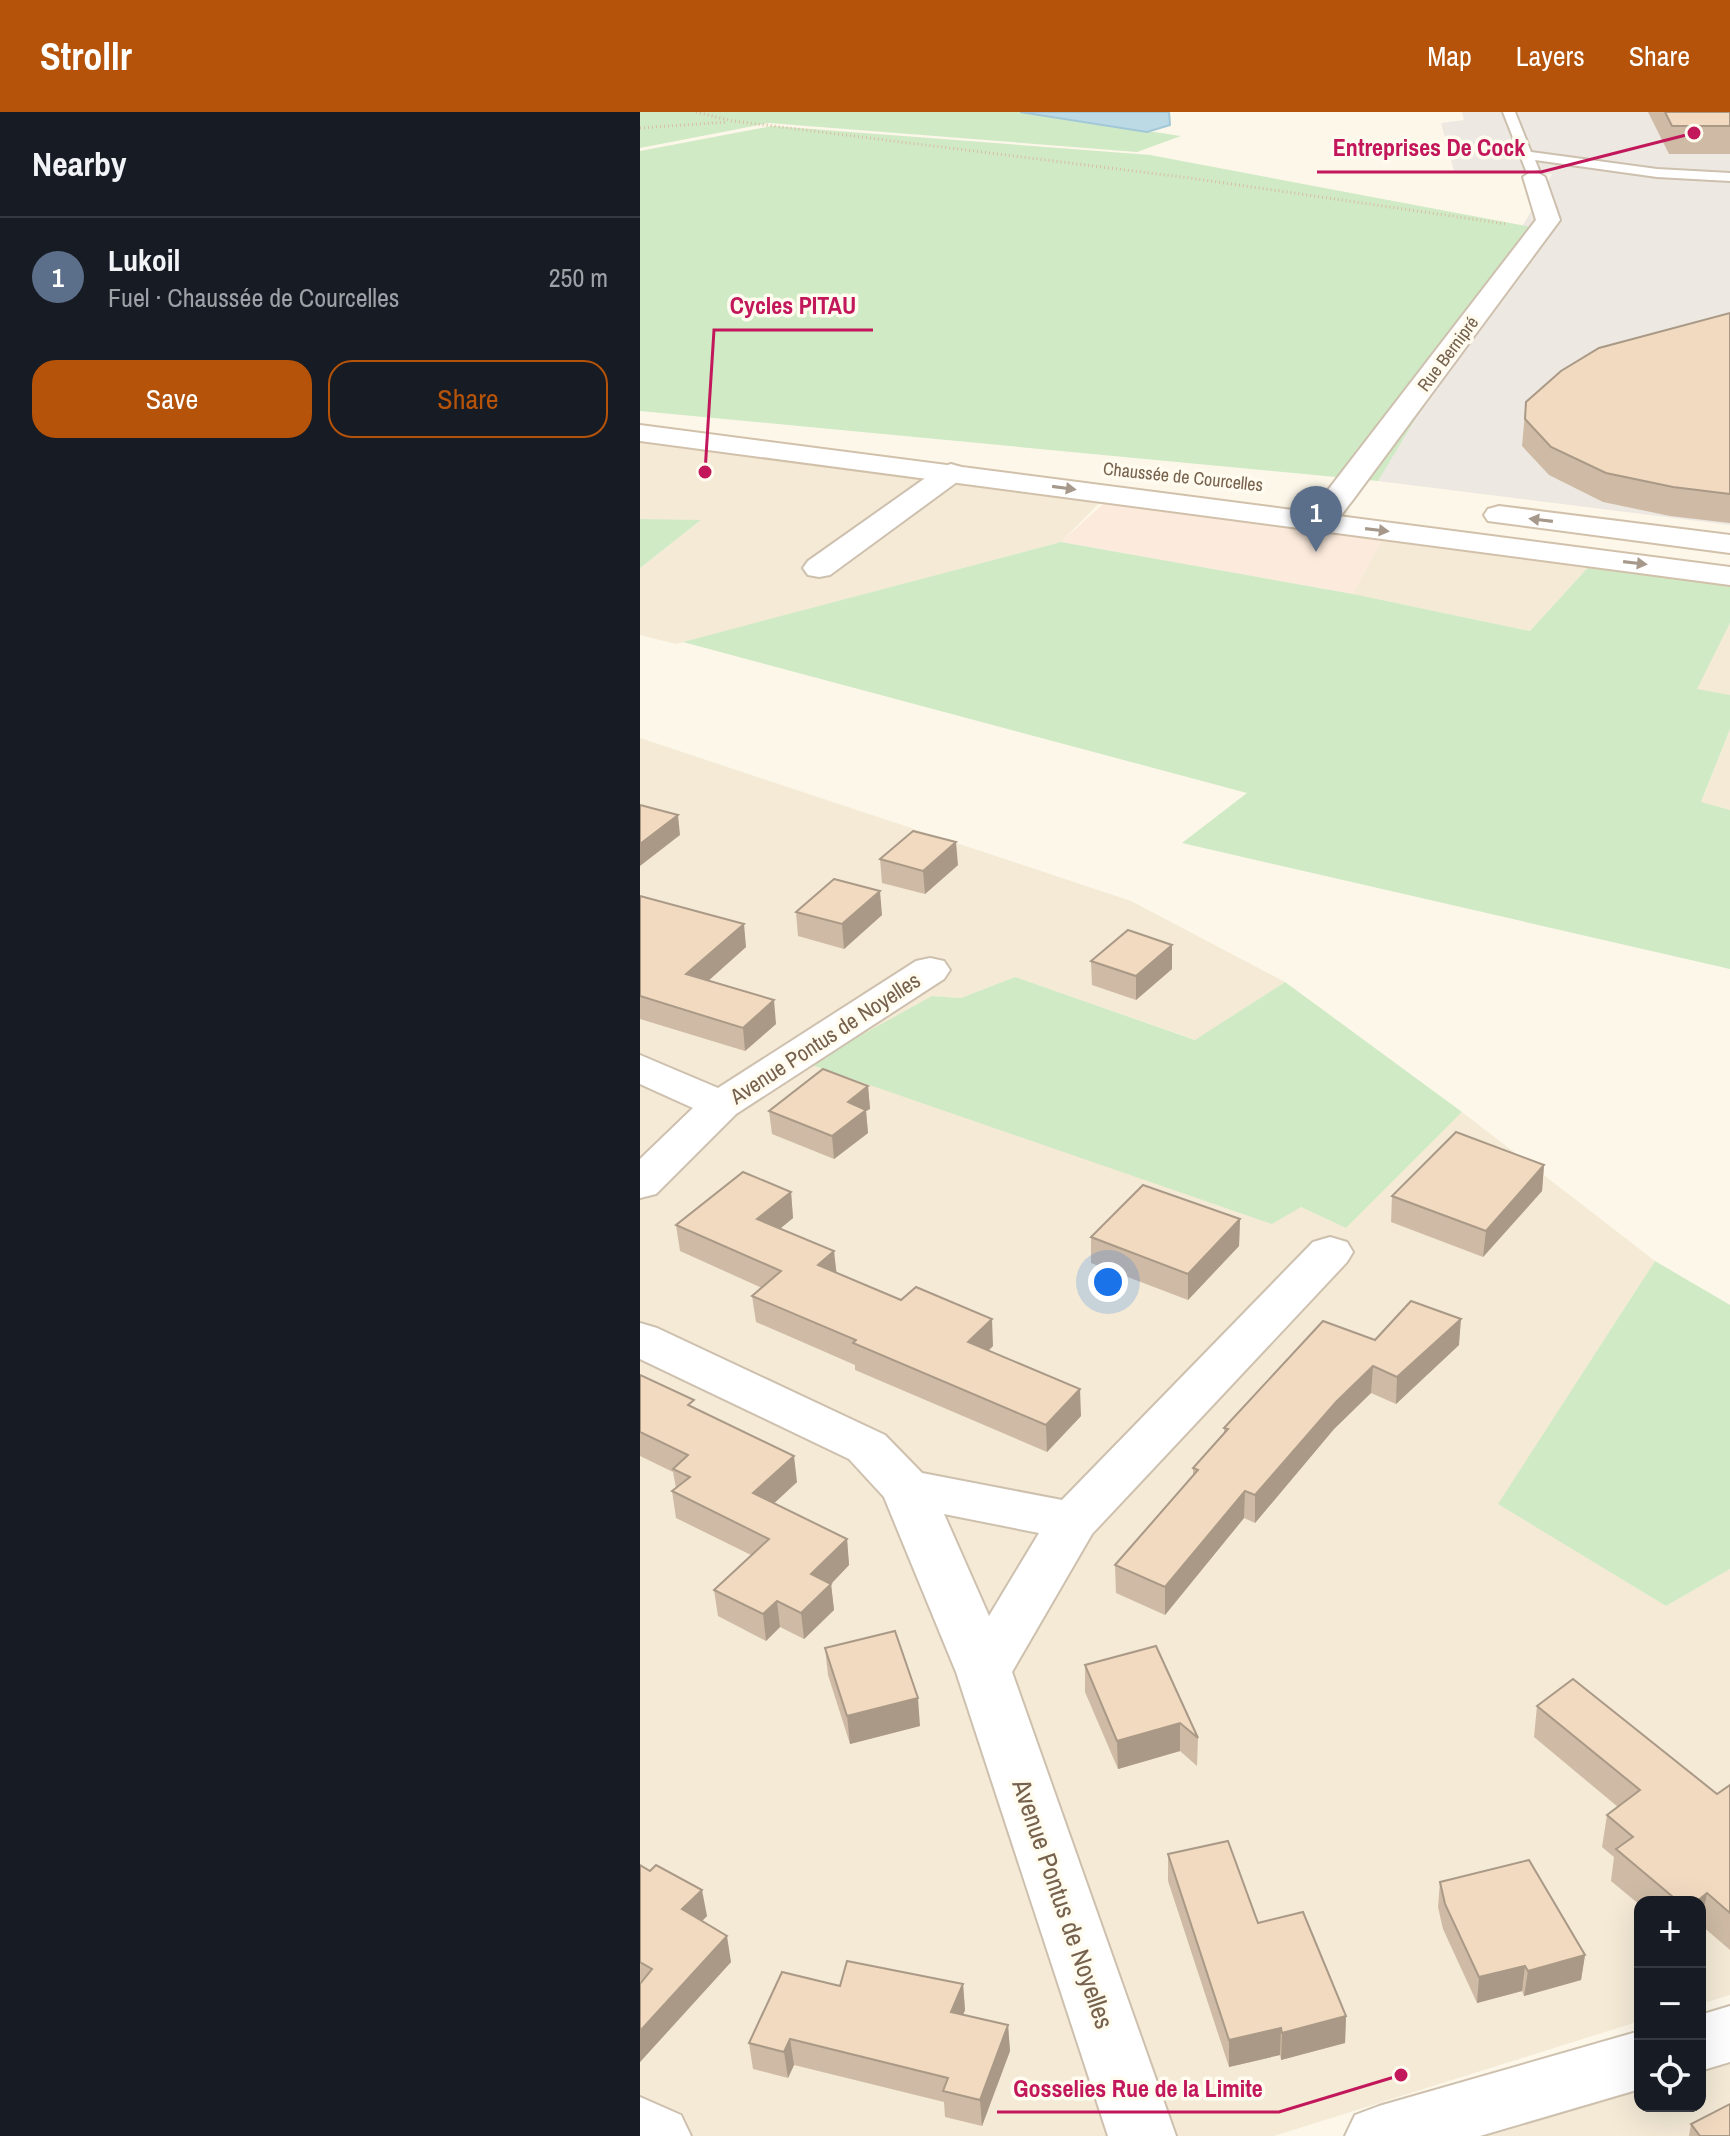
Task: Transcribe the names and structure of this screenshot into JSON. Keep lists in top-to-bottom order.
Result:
{
  "streets": {
    "street": ["Rue Bernipré", "Chaussée de Courcelles", "Avenue Pontus de Noyelles"]
  },
  "crossings": [
    ["Rue Bernipré", "Chaussée de Courcelles"]
  ],
  "places": ["Entreprises De Cock", "Cycles PITAU", "Gosselies Rue de la Limite"],
  "page": {
    "header": "Strollr",
    "nav": ["Map", "Layers", "Share"],
    "heading": "Nearby",
    "list": [
      {
        "mark": "1",
        "name": "Lukoil",
        "note": "Fuel · Chaussée de Courcelles",
        "value": "250 m"
      }
    ],
    "buttons": ["Save", "Share"],
    "pins": "1",
    "map_buttons": ["+", "−"]
  }
}
